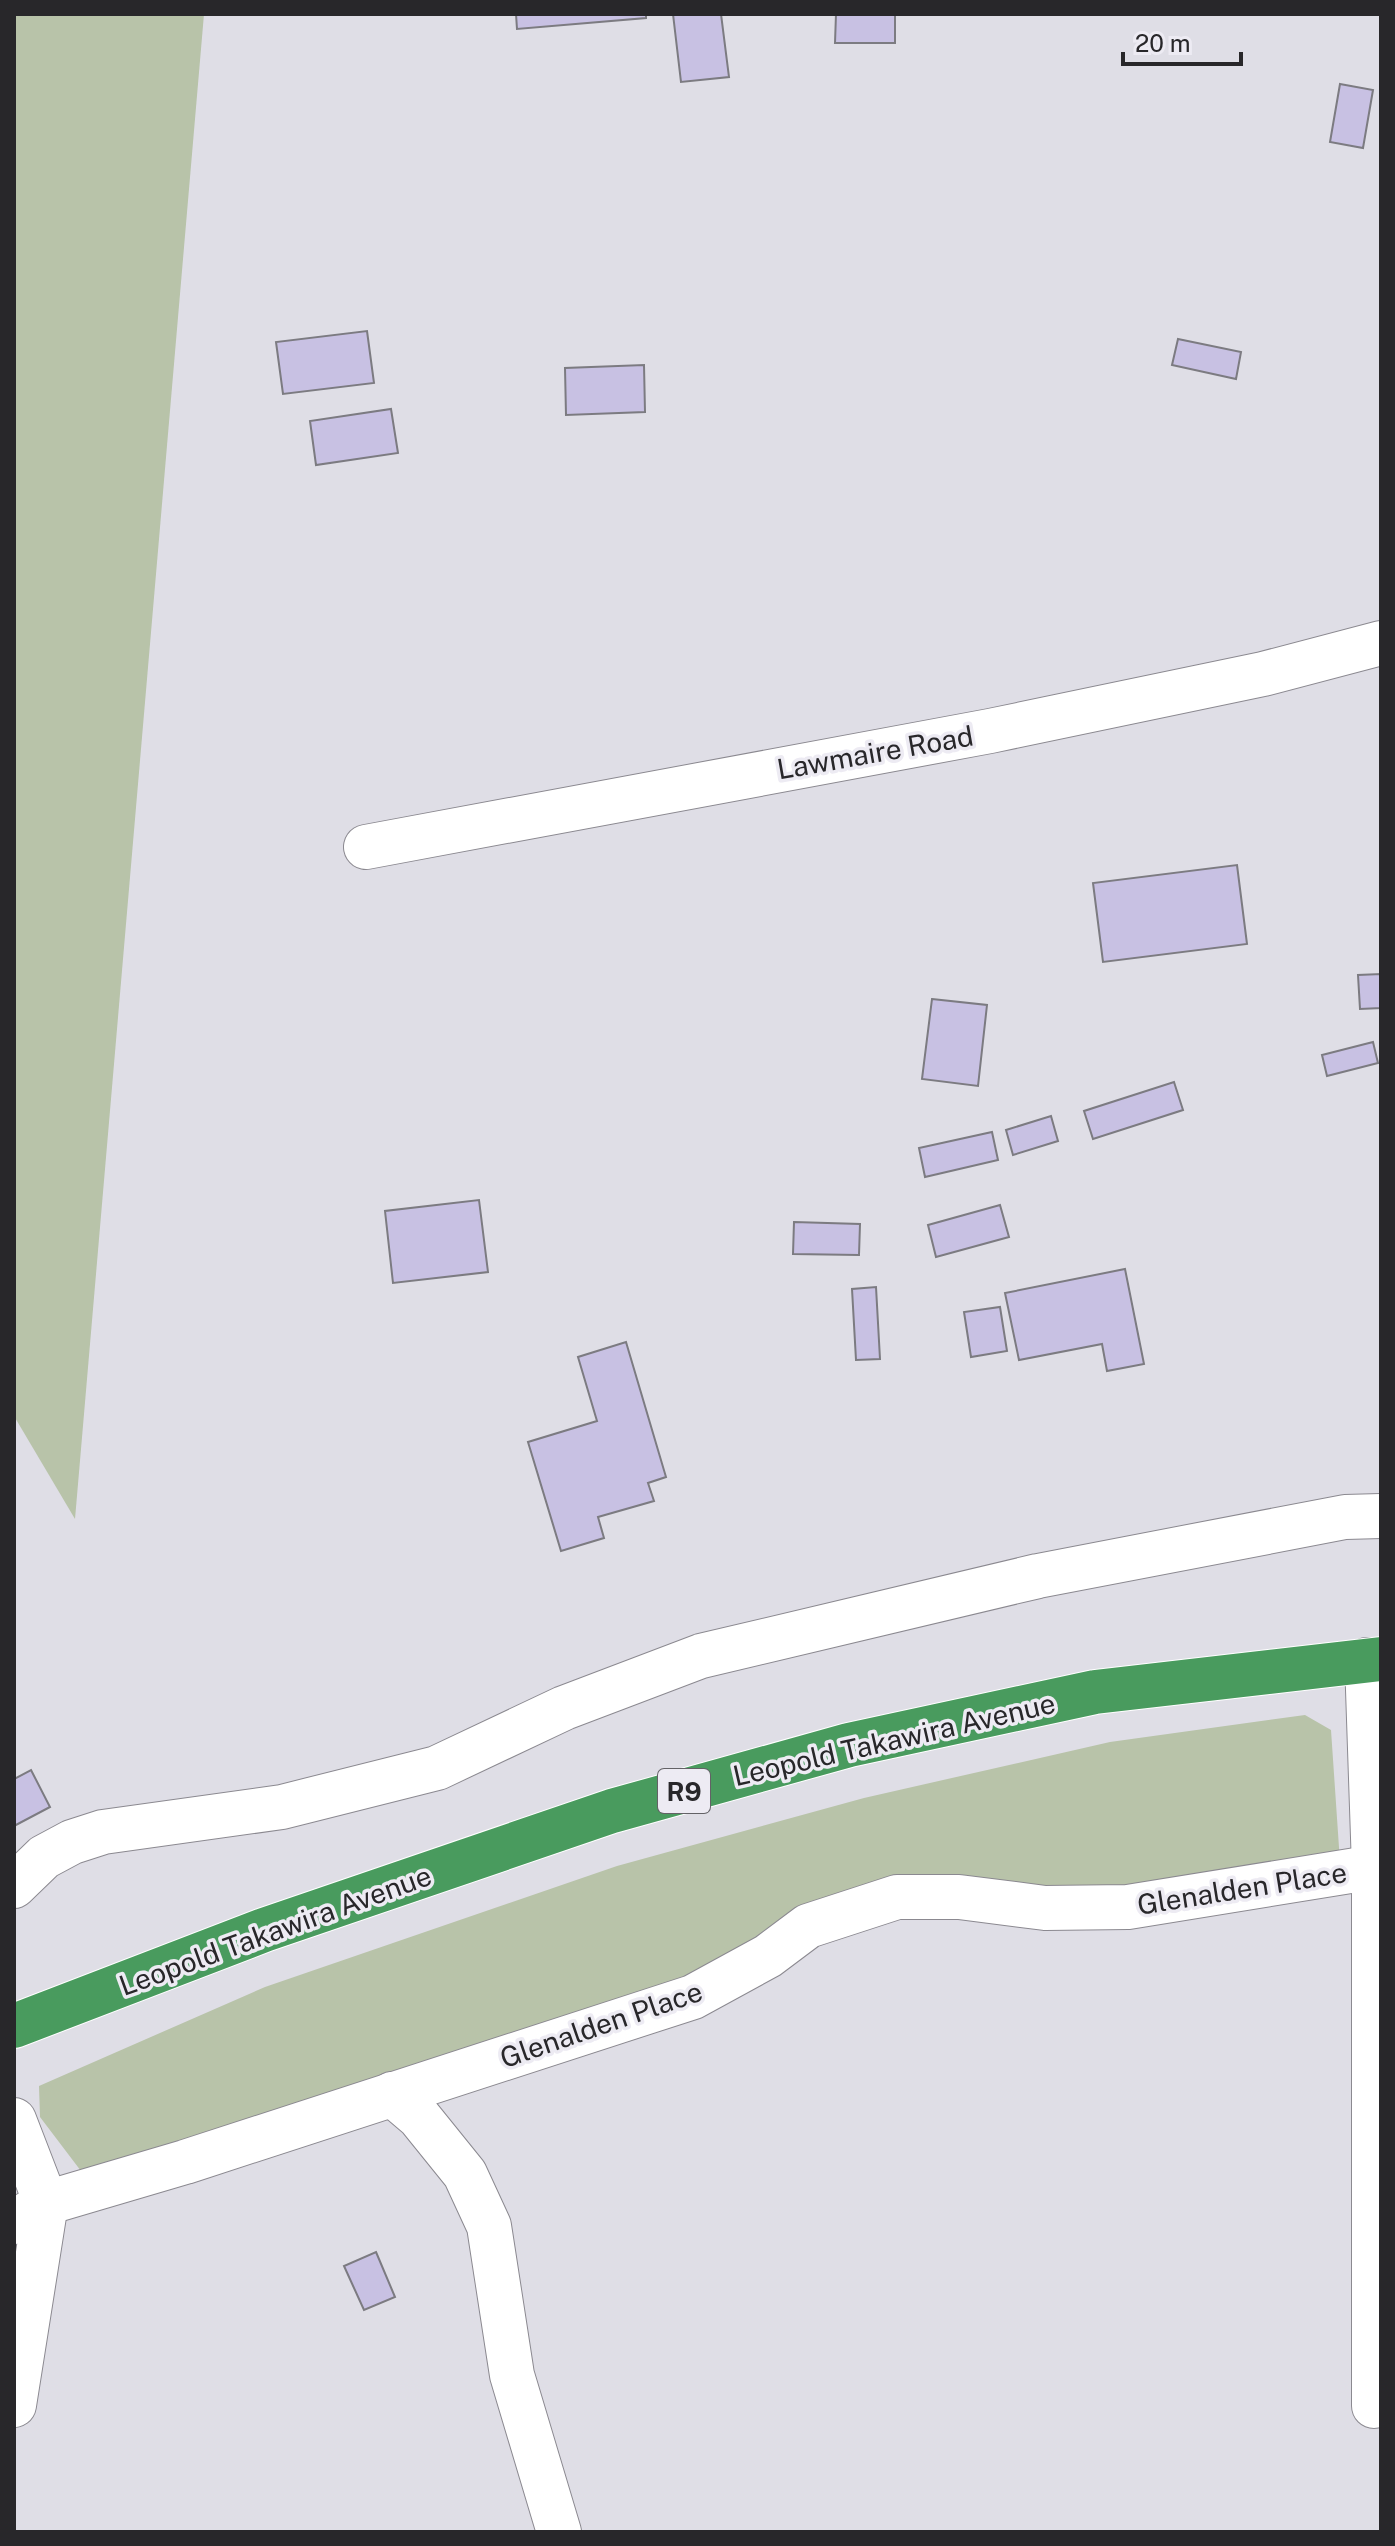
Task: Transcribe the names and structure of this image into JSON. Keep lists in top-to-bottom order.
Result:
{
  "streets": {
    "highway": ["Leopold Takawira Avenue", "R9"],
    "street": ["Lawmaire Road", "Glenalden Place"]
  },
  "scale_bar": "20 m"
}
